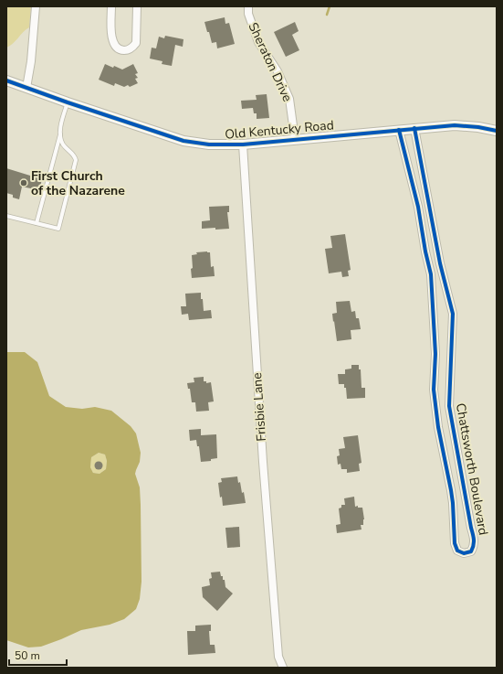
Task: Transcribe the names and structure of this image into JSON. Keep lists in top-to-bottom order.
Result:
{
  "streets": {
    "street": [
      "Sheraton Drive",
      "Old Kentucky Road",
      "Frisbie Lane",
      "Chattsworth Boulevard"
    ]
  },
  "crossings": [
    ["Sheraton Drive", "Old Kentucky Road"],
    ["Old Kentucky Road", "Frisbie Lane"],
    ["Old Kentucky Road", "Chattsworth Boulevard"]
  ],
  "places": ["First Church of the Nazarene"],
  "scale_bar": "50 m"
}
